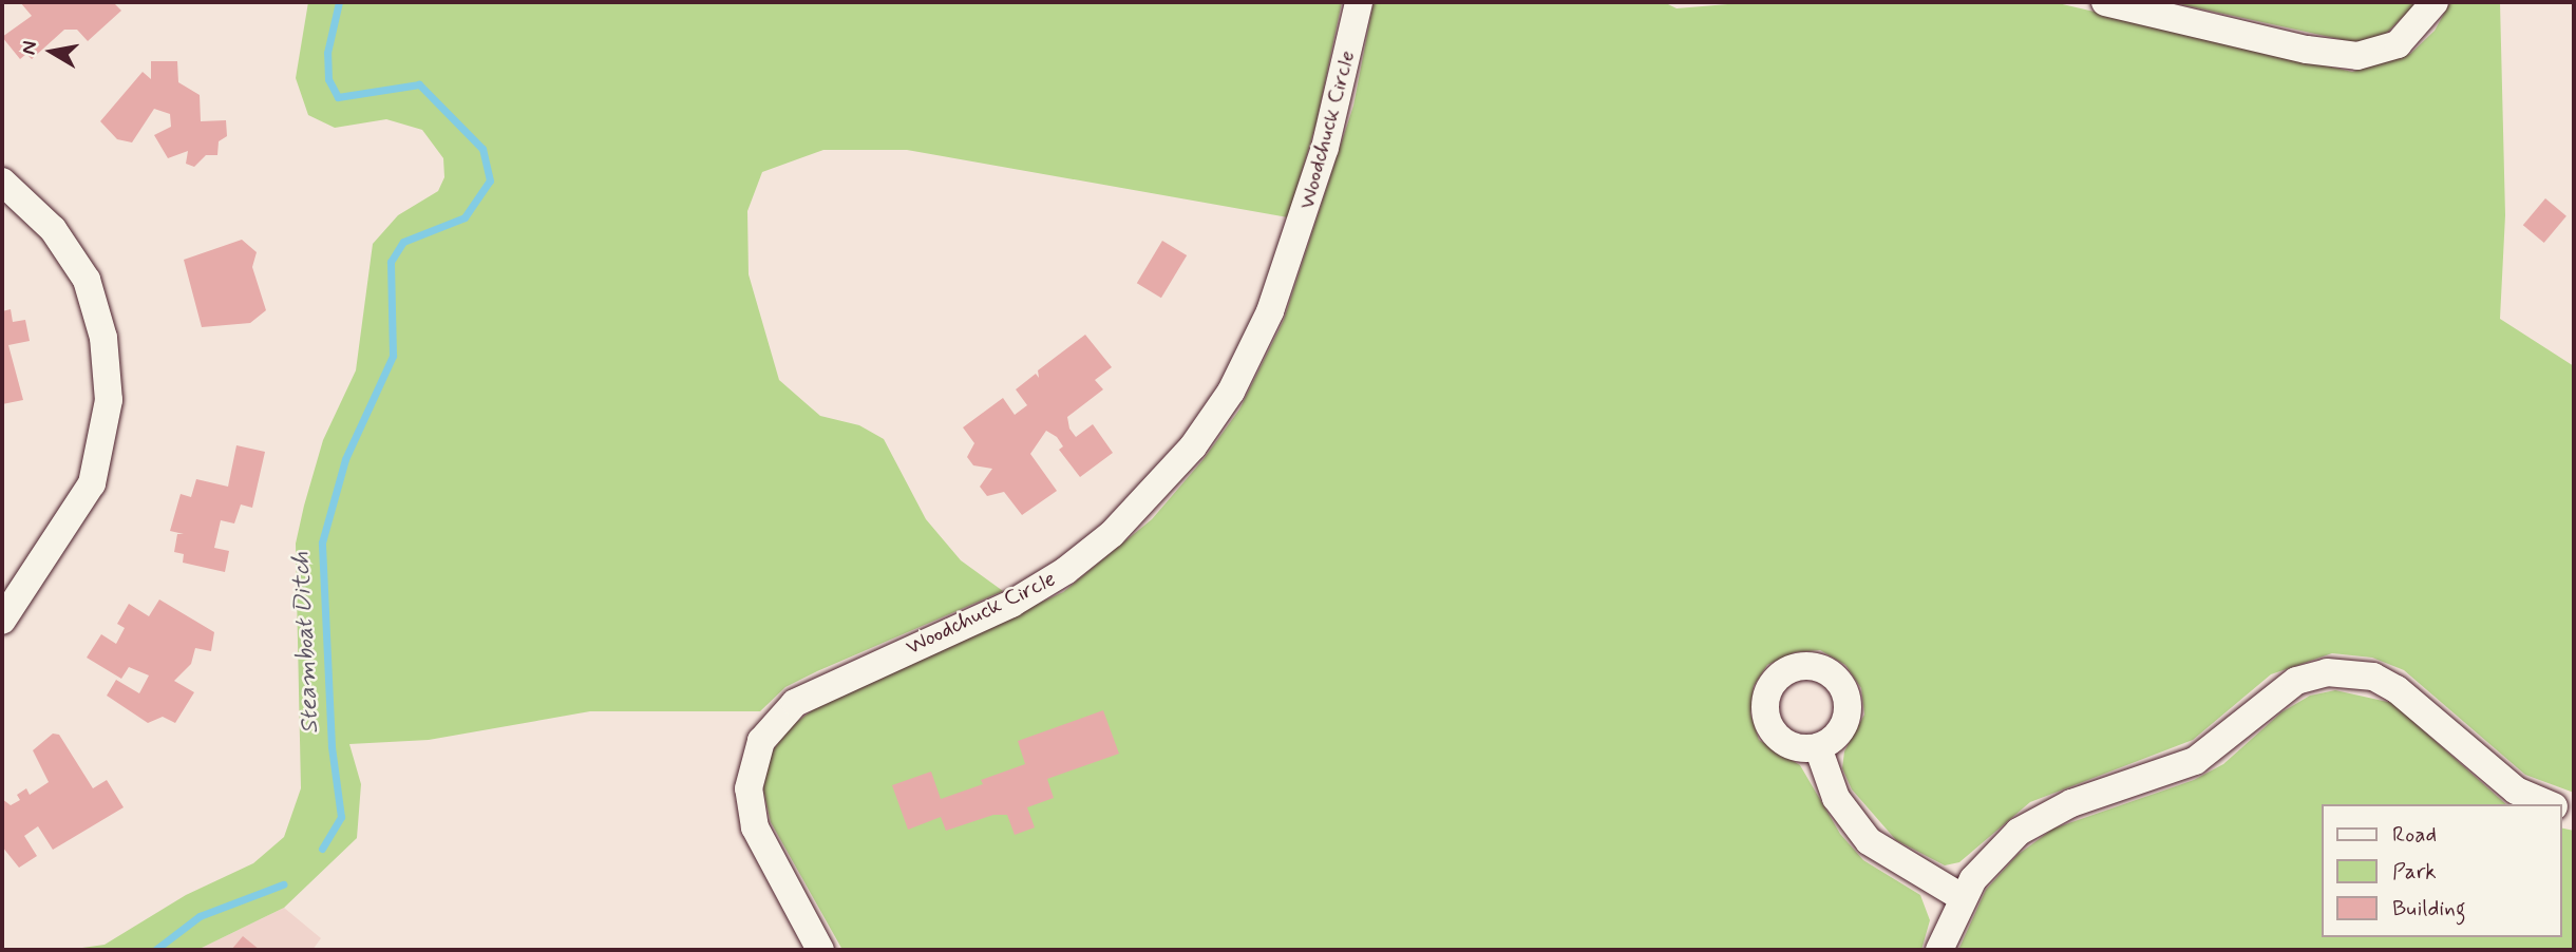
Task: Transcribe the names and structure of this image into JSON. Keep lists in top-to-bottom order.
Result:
{
  "streets": {
    "street": ["Woodchuck Circle"]
  },
  "water": ["Steamboat Ditch"],
  "legend": ["Road", "Park", "Building"],
  "north": "left"
}
